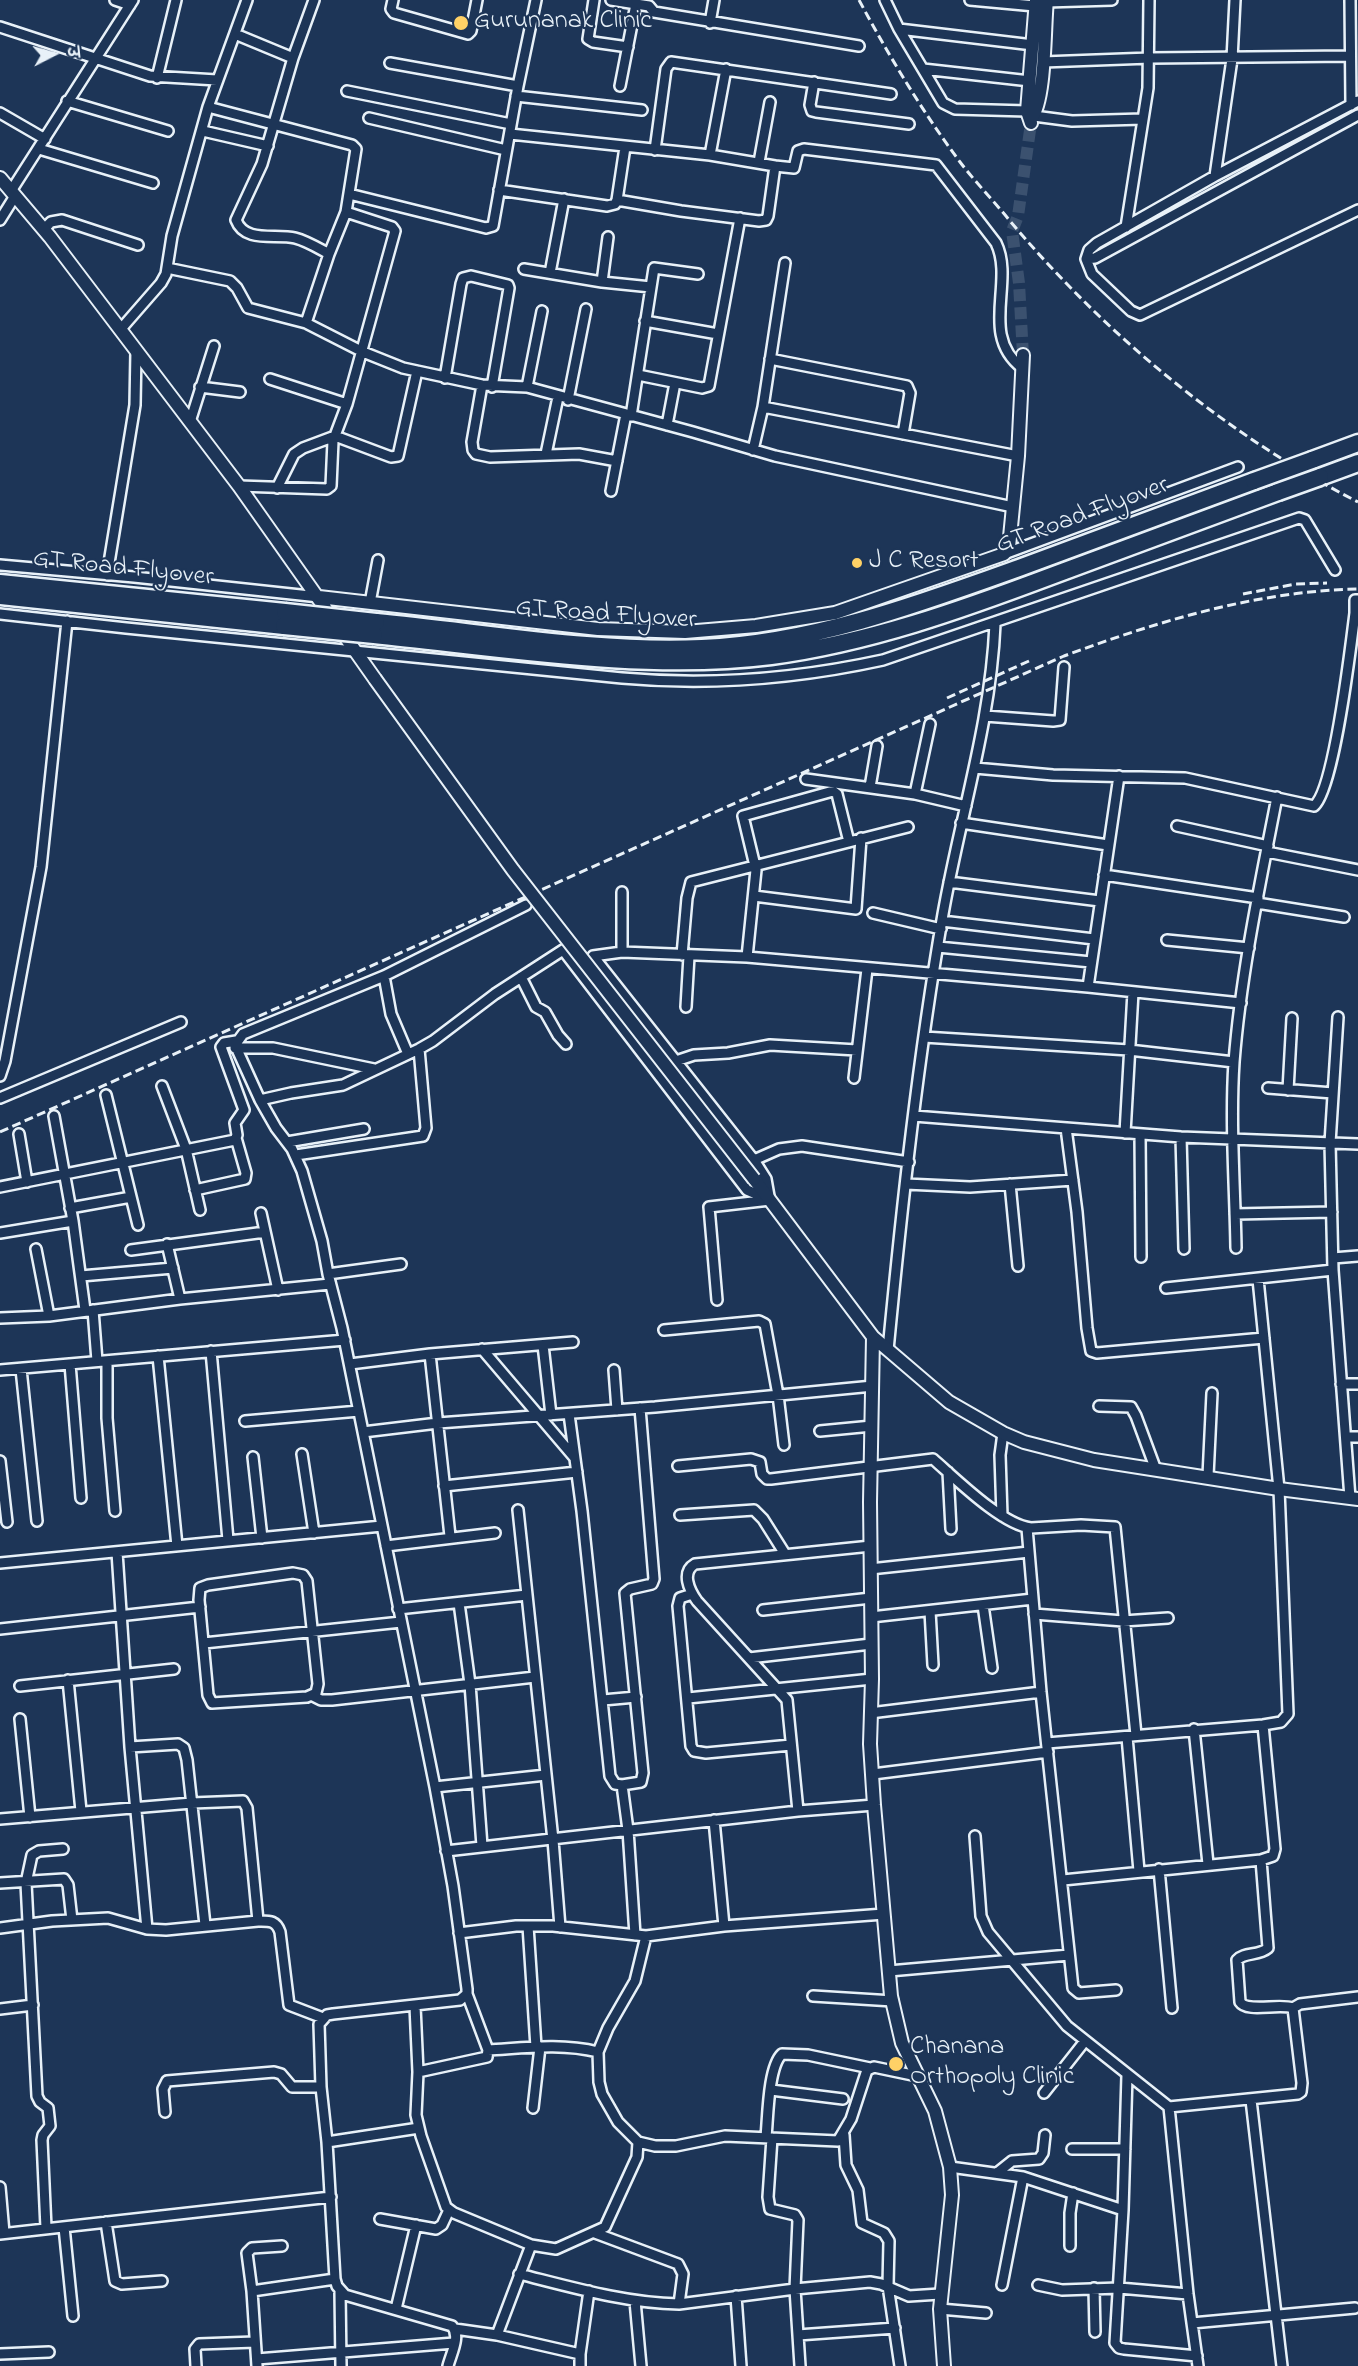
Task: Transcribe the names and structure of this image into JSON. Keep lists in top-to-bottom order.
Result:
{
  "streets": {
    "highway": ["GT Road Flyover"]
  },
  "places": ["Gurunanak Clinic", "J C Resort", "Chanana Orthopoly Clinic"],
  "north": "right"
}
